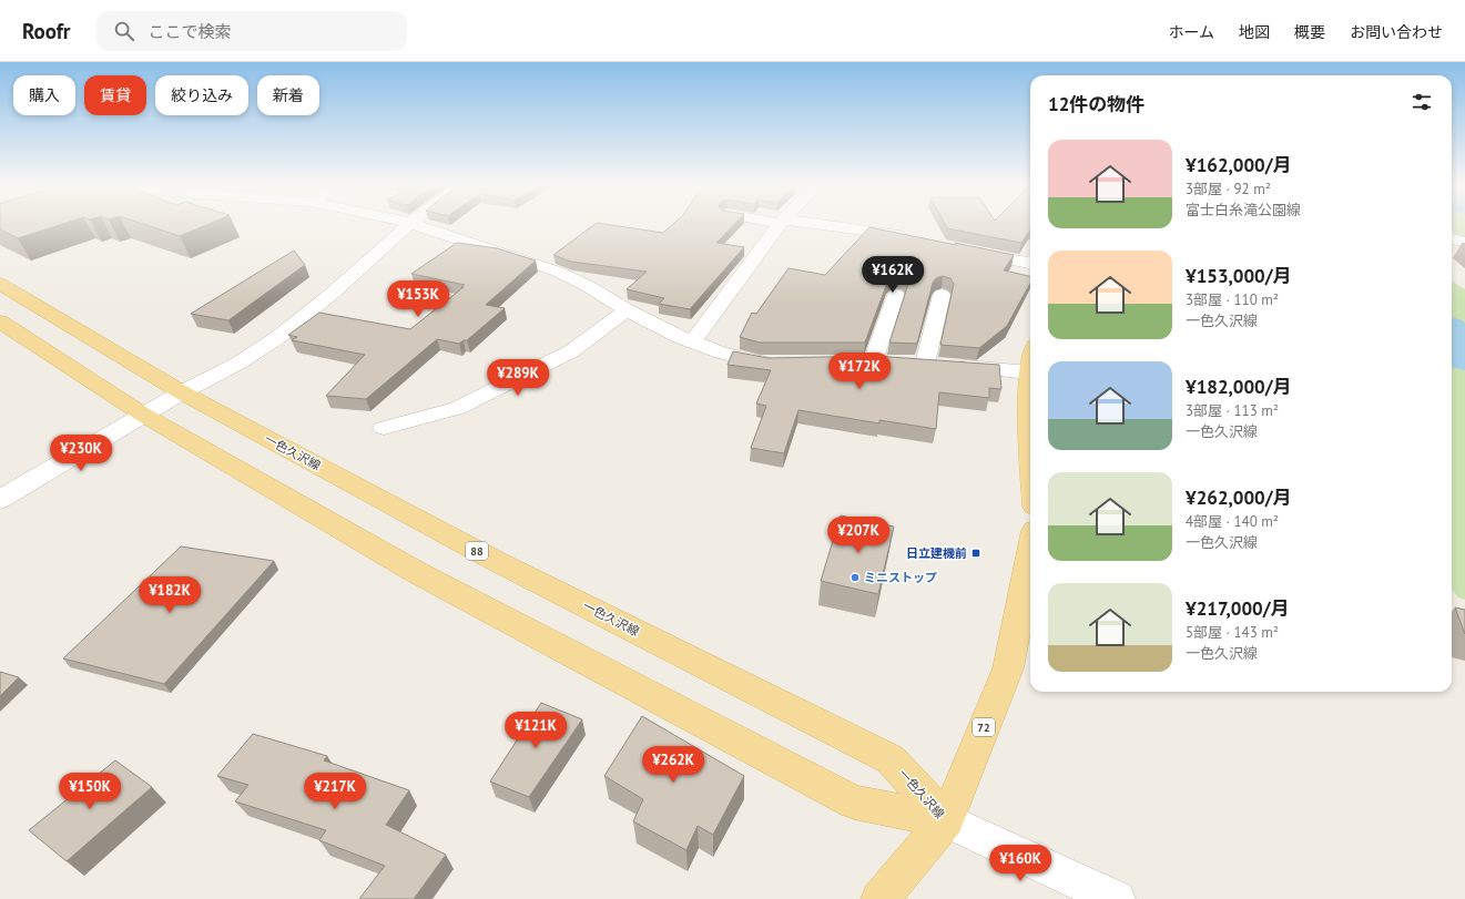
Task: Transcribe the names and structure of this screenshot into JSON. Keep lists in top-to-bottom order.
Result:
{
  "streets": {
    "main road": ["一色久沢線", "88", "72"]
  },
  "crossings": [
    ["一色久沢線", "72"]
  ],
  "places": {
    "transit": ["日立建機前"],
    "other": ["ミニストップ"]
  },
  "page": {
    "header": "Roofr",
    "search": "ここで検索",
    "nav": [
      "ホーム",
      "地図",
      "概要",
      "お問い合わせ"
    ],
    "chip": [
      "購入",
      "賃貸",
      "絞り込み",
      "新着"
    ],
    "heading": "12件の物件",
    "list": [
      {
        "name": "¥162,000/月",
        "note": "3部屋 · 92 m² · 富士白糸滝公園線"
      },
      {
        "name": "¥153,000/月",
        "note": "3部屋 · 110 m² · 一色久沢線"
      },
      {
        "name": "¥182,000/月",
        "note": "3部屋 · 113 m² · 一色久沢線"
      },
      {
        "name": "¥262,000/月",
        "note": "4部屋 · 140 m² · 一色久沢線"
      },
      {
        "name": "¥217,000/月",
        "note": "5部屋 · 143 m² · 一色久沢線"
      }
    ],
    "price": [
      "¥162K",
      "¥153K",
      "¥172K",
      "¥289K",
      "¥230K",
      "¥207K",
      "¥182K",
      "¥121K",
      "¥262K",
      "¥150K",
      "¥217K",
      "¥160K"
    ]
  }
}
